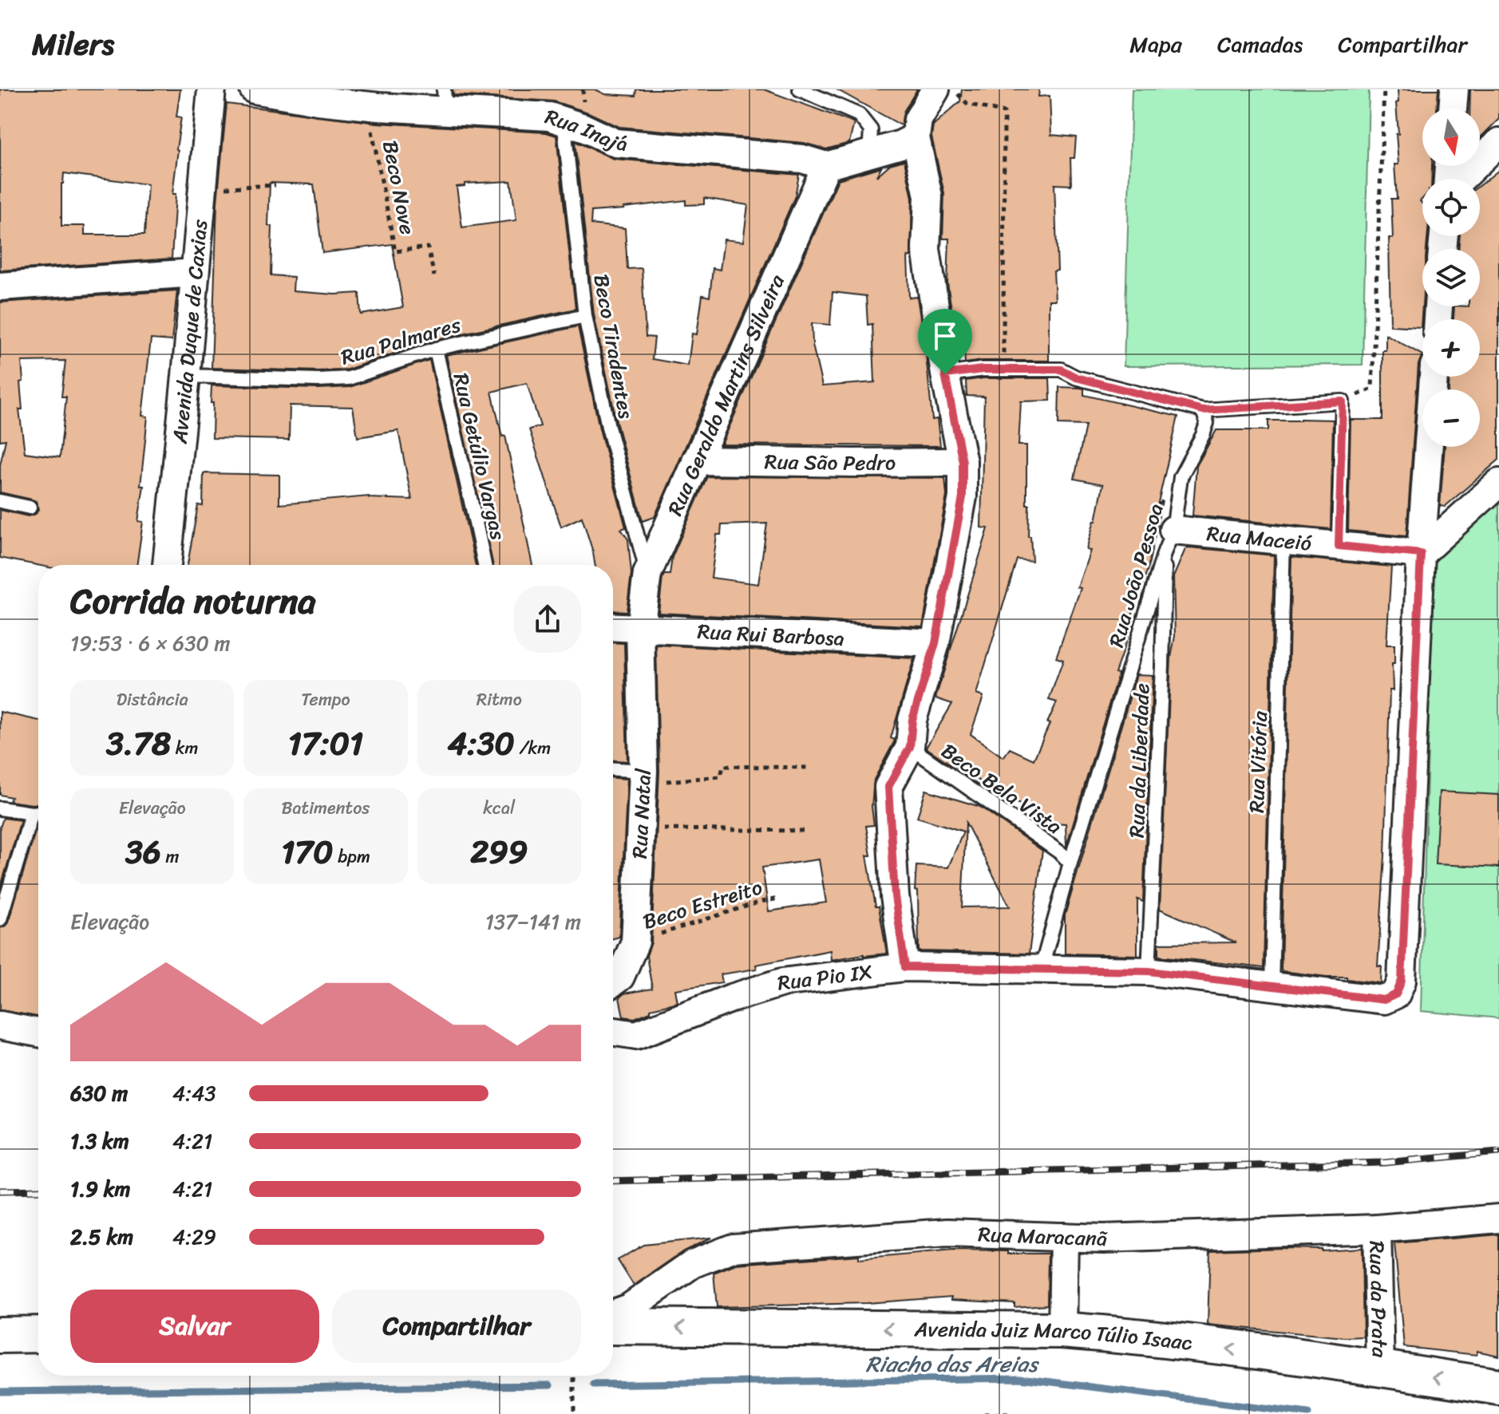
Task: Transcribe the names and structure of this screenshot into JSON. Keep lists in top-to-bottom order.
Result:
{
  "streets": {
    "main road": ["Avenida Juiz Marco Túlio Isaac"],
    "street": [
      "Rua Inajá",
      "Avenida Duque de Caxias",
      "Rua Geraldo Martins Silveira",
      "Rua São Pedro",
      "Rua Maceió",
      "Rua Rui Barbosa",
      "Rua Natal",
      "Rua Pio IX",
      "Rua Maracanã",
      "Rua da Prata"
    ],
    "lane": [
      "Rua Palmares",
      "Beco Tiradentes",
      "Rua Getúlio Vargas",
      "Rua João Pessoa",
      "Rua da Liberdade",
      "Rua Vitória",
      "Beco Bela Vista"
    ],
    "path": ["Beco Nove", "Beco Estreito"]
  },
  "crossings": [
    ["Rua Inajá", "Beco Nove"],
    ["Rua Inajá", "Beco Tiradentes"],
    ["Rua Inajá", "Rua Geraldo Martins Silveira"],
    ["Avenida Duque de Caxias", "Rua Palmares"],
    ["Rua Palmares", "Beco Tiradentes"],
    ["Rua Palmares", "Rua Getúlio Vargas"],
    ["Beco Tiradentes", "Rua Geraldo Martins Silveira"],
    ["Rua Geraldo Martins Silveira", "Rua São Pedro"],
    ["Rua Geraldo Martins Silveira", "Rua Rui Barbosa"],
    ["Rua Geraldo Martins Silveira", "Rua Natal"],
    ["Rua Maceió", "Rua João Pessoa"],
    ["Rua Maceió", "Rua da Liberdade"],
    ["Rua Maceió", "Rua Vitória"],
    ["Rua Maceió", "Rua Pio IX"],
    ["Rua João Pessoa", "Rua da Liberdade"],
    ["Rua João Pessoa", "Beco Bela Vista"],
    ["Rua João Pessoa", "Rua Pio IX"],
    ["Rua Rui Barbosa", "Rua Natal"],
    ["Rua da Liberdade", "Rua Pio IX"],
    ["Rua Vitória", "Rua Pio IX"],
    ["Rua Natal", "Beco Estreito"],
    ["Rua Maracanã", "Rua da Prata"],
    ["Rua da Prata", "Avenida Juiz Marco Túlio Isaac"]
  ],
  "one_way": ["Avenida Juiz Marco Túlio Isaac"],
  "water": ["Riacho das Areias"],
  "north": "bottom",
  "page": {
    "header": "Milers",
    "nav": ["Mapa", "Camadas", "Compartilhar"],
    "map_buttons": ["+", "−"],
    "heading": ["Corrida noturna", "19:53 · 6 × 630 m"],
    "stats": [
      ["Distância", "3.78 km"],
      ["Tempo", "17:01"],
      ["Ritmo", "4:30 /km"],
      ["Elevação", "36 m"],
      ["Batimentos", "170 bpm"],
      ["kcal", "299"]
    ],
    "chart": ["Elevação", "137–141 m"],
    "list": [
      {
        "name": "630 m",
        "note": "4:43"
      },
      {
        "name": "1.3 km",
        "note": "4:21"
      },
      {
        "name": "1.9 km",
        "note": "4:21"
      },
      {
        "name": "2.5 km",
        "note": "4:29"
      }
    ],
    "buttons": ["Salvar", "Compartilhar"]
  }
}
